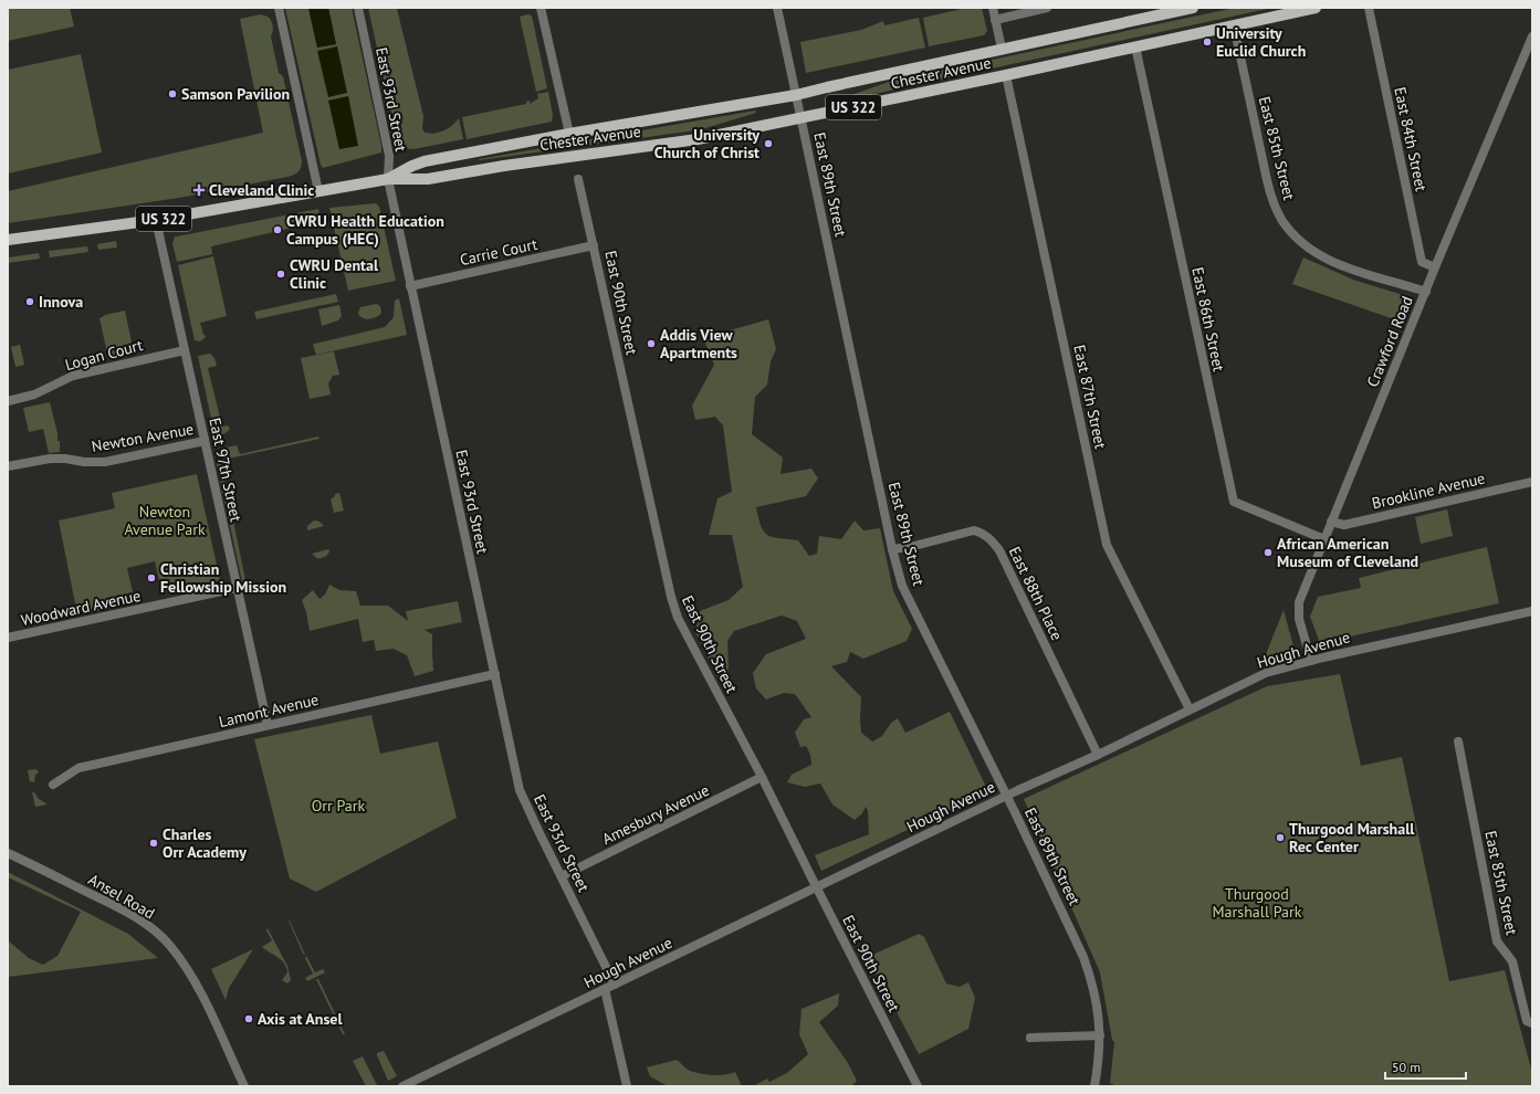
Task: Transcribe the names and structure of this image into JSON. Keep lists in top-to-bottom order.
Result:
{
  "streets": {
    "main road": ["Chester Avenue", "US 322"],
    "street": [
      "East 93rd Street",
      "East 84th Street",
      "East 85th Street",
      "East 89th Street",
      "Carrie Court",
      "East 90th Street",
      "East 86th Street",
      "Crawford Road",
      "Logan Court",
      "East 87th Street",
      "Newton Avenue",
      "East 97th Street",
      "Brookline Avenue",
      "East 88th Place",
      "Woodward Avenue",
      "Hough Avenue",
      "Lamont Avenue",
      "Amesbury Avenue",
      "Ansel Road"
    ]
  },
  "crossings": [
    ["Chester Avenue", "East 93rd Street"],
    ["Chester Avenue", "East 85th Street"],
    ["Chester Avenue", "East 89th Street"],
    ["Chester Avenue", "East 86th Street"],
    ["Chester Avenue", "East 87th Street"],
    ["Chester Avenue", "East 97th Street"],
    ["East 93rd Street", "Carrie Court"],
    ["East 93rd Street", "Hough Avenue"],
    ["East 93rd Street", "Lamont Avenue"],
    ["East 93rd Street", "Amesbury Avenue"],
    ["East 84th Street", "Crawford Road"],
    ["East 85th Street", "Crawford Road"],
    ["East 89th Street", "East 88th Place"],
    ["East 89th Street", "Hough Avenue"],
    ["Carrie Court", "East 90th Street"],
    ["East 90th Street", "Hough Avenue"],
    ["East 90th Street", "Amesbury Avenue"],
    ["East 86th Street", "Crawford Road"],
    ["Crawford Road", "Brookline Avenue"],
    ["Crawford Road", "Hough Avenue"],
    ["Logan Court", "East 97th Street"],
    ["East 87th Street", "Hough Avenue"],
    ["Newton Avenue", "East 97th Street"],
    ["East 97th Street", "Woodward Avenue"],
    ["East 97th Street", "Lamont Avenue"],
    ["East 88th Place", "Hough Avenue"]
  ],
  "parks": ["Newton Avenue Park", "Orr Park", "Thurgood Marshall Park"],
  "places": {
    "other": [
      "University Euclid Church",
      "Samson Pavilion",
      "University Church of Christ",
      "CWRU Health Education Campus (HEC)",
      "CWRU Dental Clinic",
      "Innova",
      "Addis View Apartments",
      "African American Museum of Cleveland",
      "Christian Fellowship Mission",
      "Thurgood Marshall Rec Center",
      "Charles Orr Academy",
      "Axis at Ansel"
    ],
    "health": ["Cleveland Clinic"]
  },
  "scale_bar": "50 m"
}
